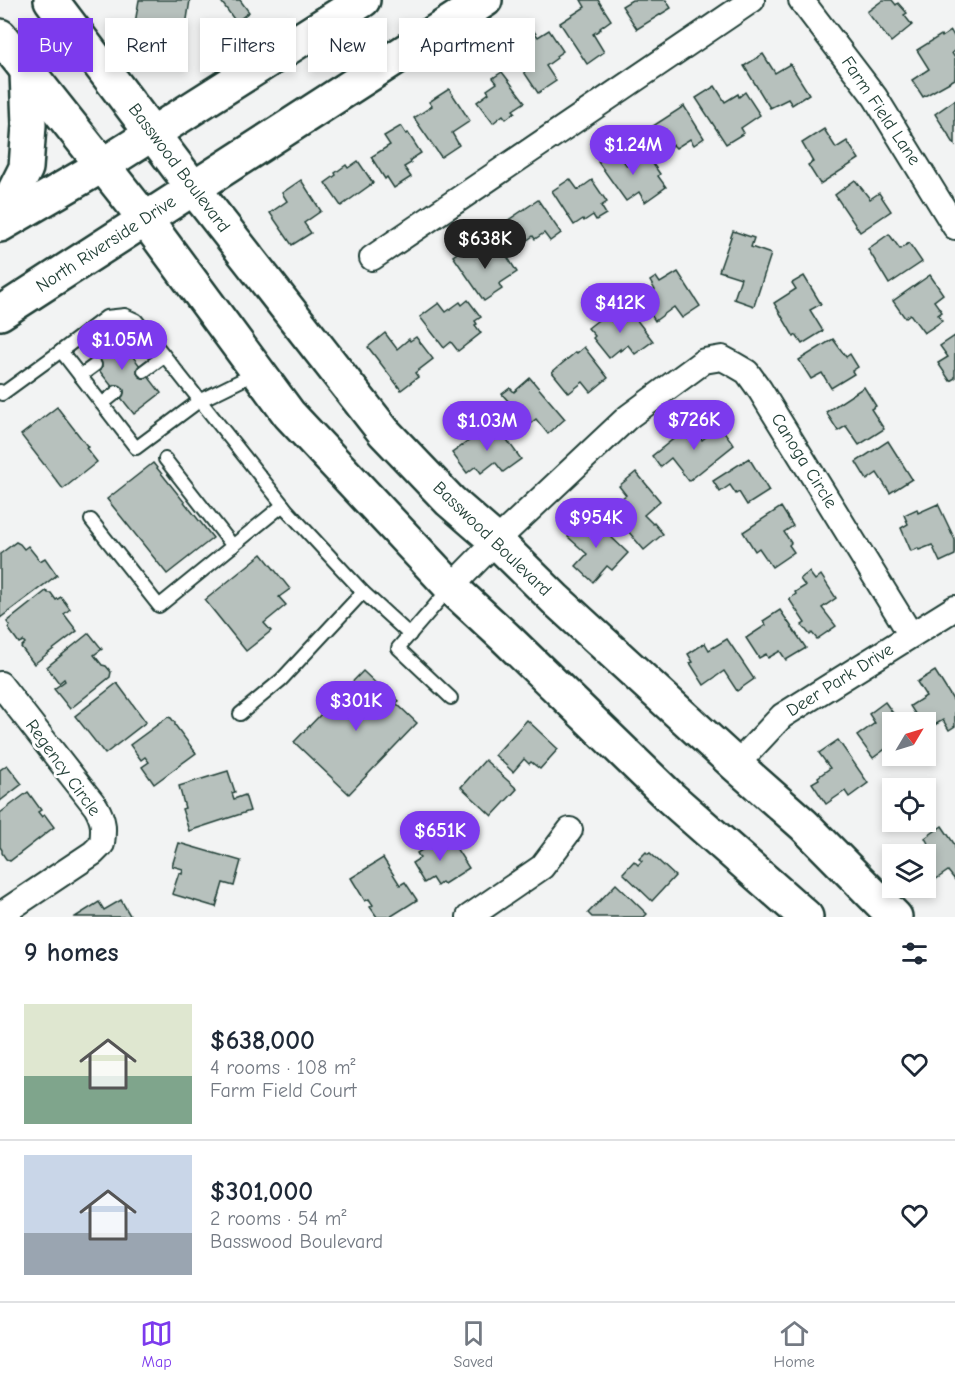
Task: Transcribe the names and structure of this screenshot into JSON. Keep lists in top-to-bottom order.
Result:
{
  "streets": {
    "main road": ["Basswood Boulevard", "North Riverside Drive"],
    "street": [
      "Farm Field Lane",
      "Canoga Circle",
      "Deer Park Drive",
      "Regency Circle"
    ]
  },
  "crossings": [
    ["Basswood Boulevard", "North Riverside Drive"],
    ["Basswood Boulevard", "Canoga Circle"],
    ["Basswood Boulevard", "Deer Park Drive"],
    ["Canoga Circle", "Deer Park Drive"]
  ],
  "north": "top right",
  "page": {
    "chip": [
      "Buy",
      "Rent",
      "Filters",
      "New",
      "Apartment"
    ],
    "price": [
      "$1.24M",
      "$638K",
      "$412K",
      "$1.05M",
      "$726K",
      "$1.03M",
      "$954K",
      "$301K",
      "$651K"
    ],
    "heading": "9 homes",
    "list": [
      {
        "name": "$638,000",
        "note": "4 rooms · 108 m² · Farm Field Court"
      },
      {
        "name": "$301,000",
        "note": "2 rooms · 54 m² · Basswood Boulevard"
      }
    ],
    "tabs": ["Map", "Saved", "Home"]
  }
}
